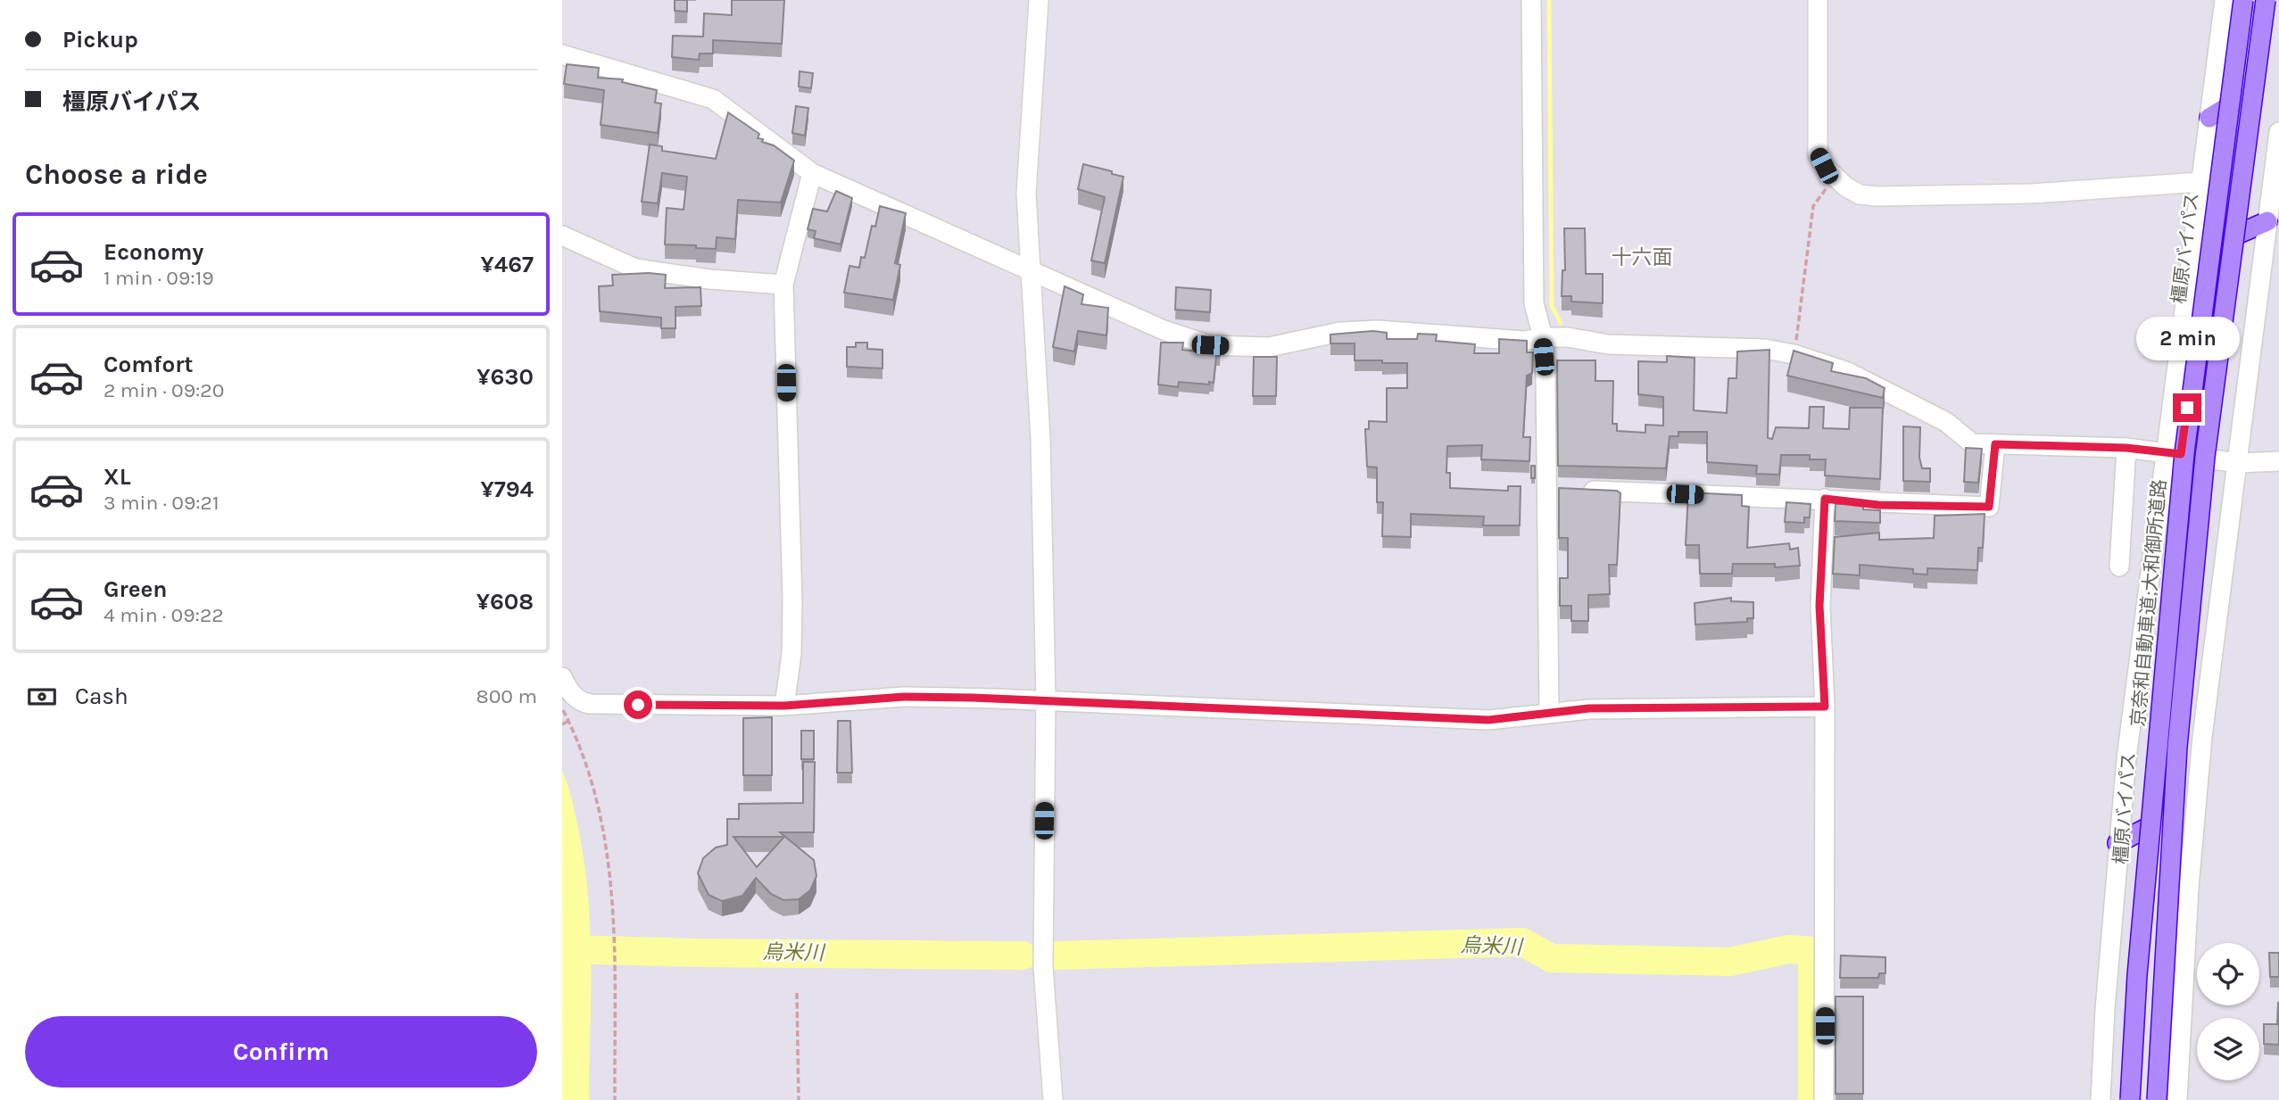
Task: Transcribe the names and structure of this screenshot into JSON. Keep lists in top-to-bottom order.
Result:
{
  "streets": {
    "highway": ["橿原バイパス", "京奈和自動車道;大和御所道路"]
  },
  "crossings": [
    ["橿原バイパス", "京奈和自動車道;大和御所道路"]
  ],
  "districts": ["十六面"],
  "water": ["烏米川"],
  "page": {
    "banner": ["Pickup", "橿原バイパス"],
    "heading": "Choose a ride",
    "list": [
      {
        "name": "Economy",
        "note": "1 min · 09:19",
        "value": "¥467"
      },
      {
        "name": "Comfort",
        "note": "2 min · 09:20",
        "value": "¥630"
      },
      {
        "name": "XL",
        "note": "3 min · 09:21",
        "value": "¥794"
      },
      {
        "name": "Green",
        "note": "4 min · 09:22",
        "value": "¥608"
      }
    ],
    "bubble": "2 min",
    "pay": ["Cash", "800 m"],
    "buttons": "Confirm"
  }
}
